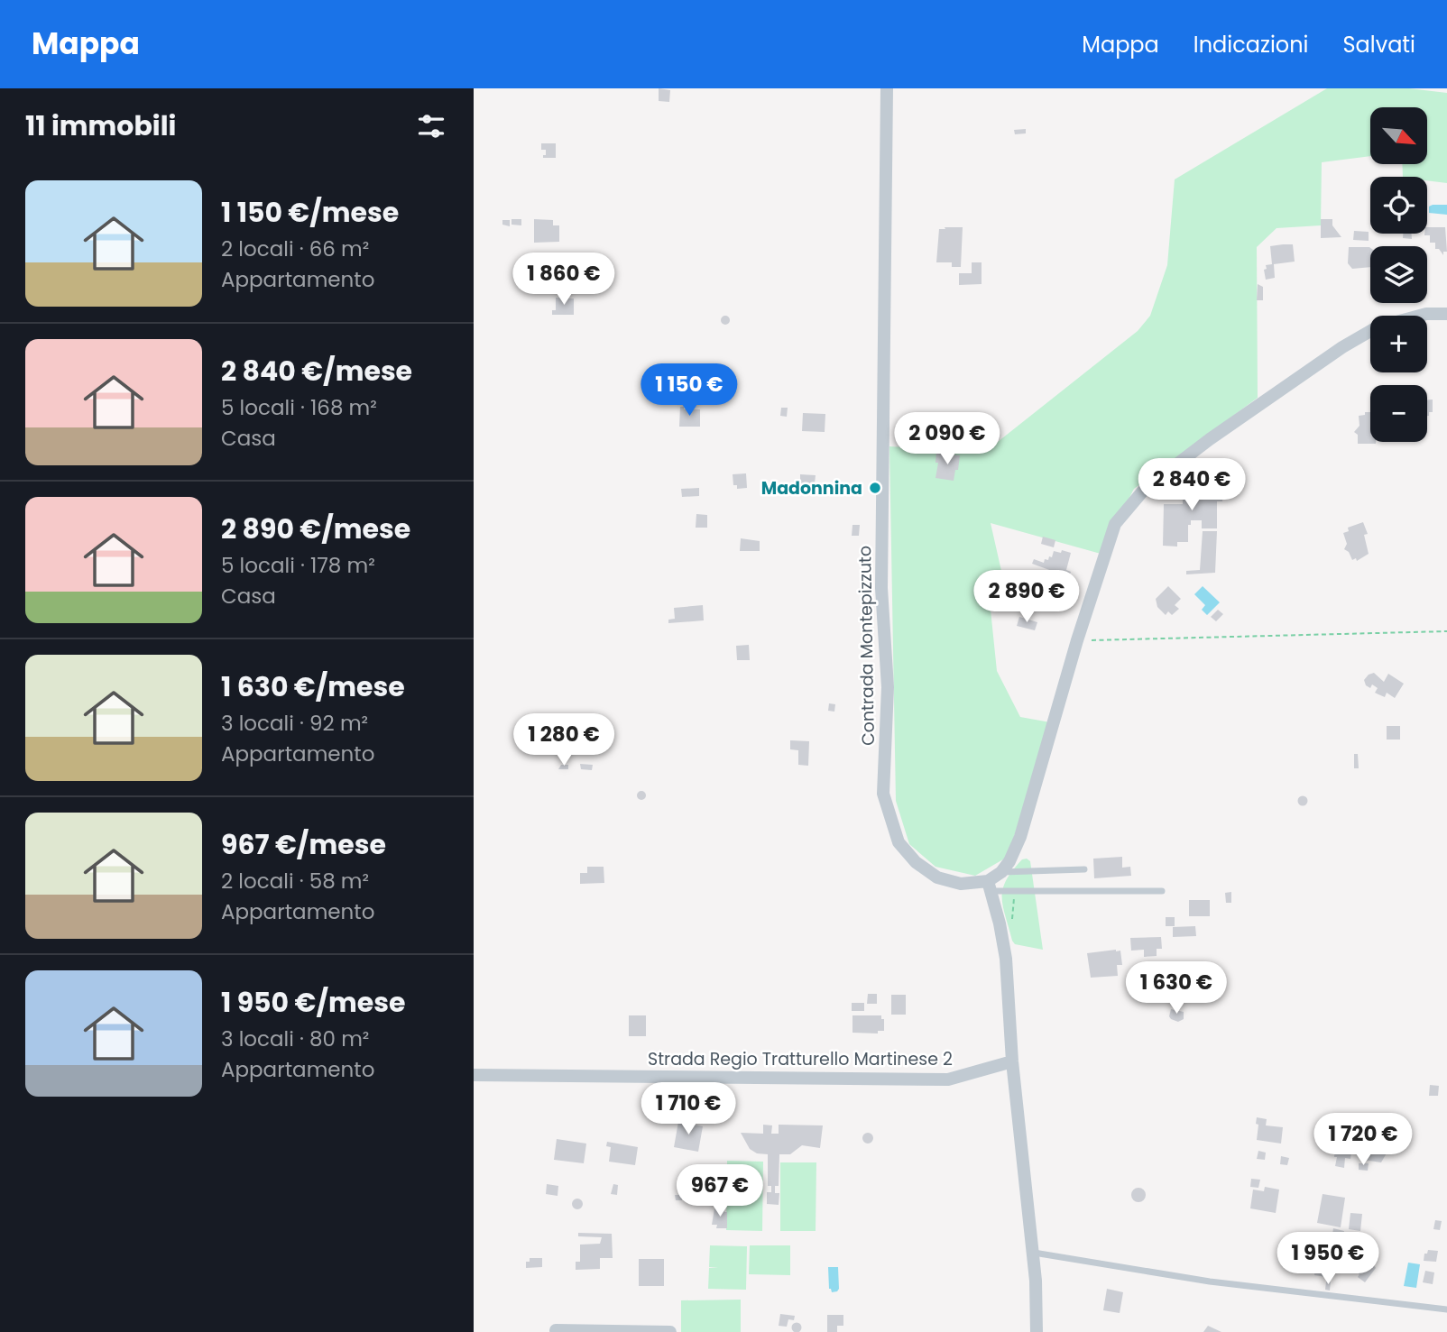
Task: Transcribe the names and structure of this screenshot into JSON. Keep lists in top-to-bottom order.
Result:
{
  "streets": {
    "street": ["Contrada Montepizzuto", "Strada Regio Tratturello Martinese 2"]
  },
  "places": ["Madonnina"],
  "north": "bottom right",
  "page": {
    "header": "Mappa",
    "nav": ["Mappa", "Indicazioni", "Salvati"],
    "heading": "11 immobili",
    "map_buttons": ["+", "−"],
    "list": [
      {
        "name": "1 150 €/mese",
        "note": "2 locali · 66 m² · Appartamento"
      },
      {
        "name": "2 840 €/mese",
        "note": "5 locali · 168 m² · Casa"
      },
      {
        "name": "2 890 €/mese",
        "note": "5 locali · 178 m² · Casa"
      },
      {
        "name": "1 630 €/mese",
        "note": "3 locali · 92 m² · Appartamento"
      },
      {
        "name": "967 €/mese",
        "note": "2 locali · 58 m² · Appartamento"
      },
      {
        "name": "1 950 €/mese",
        "note": "3 locali · 80 m² · Appartamento"
      }
    ],
    "price": [
      "1 860 €",
      "1 150 €",
      "2 090 €",
      "2 840 €",
      "2 890 €",
      "1 280 €",
      "1 630 €",
      "1 710 €",
      "1 720 €",
      "967 €",
      "1 950 €"
    ]
  }
}
